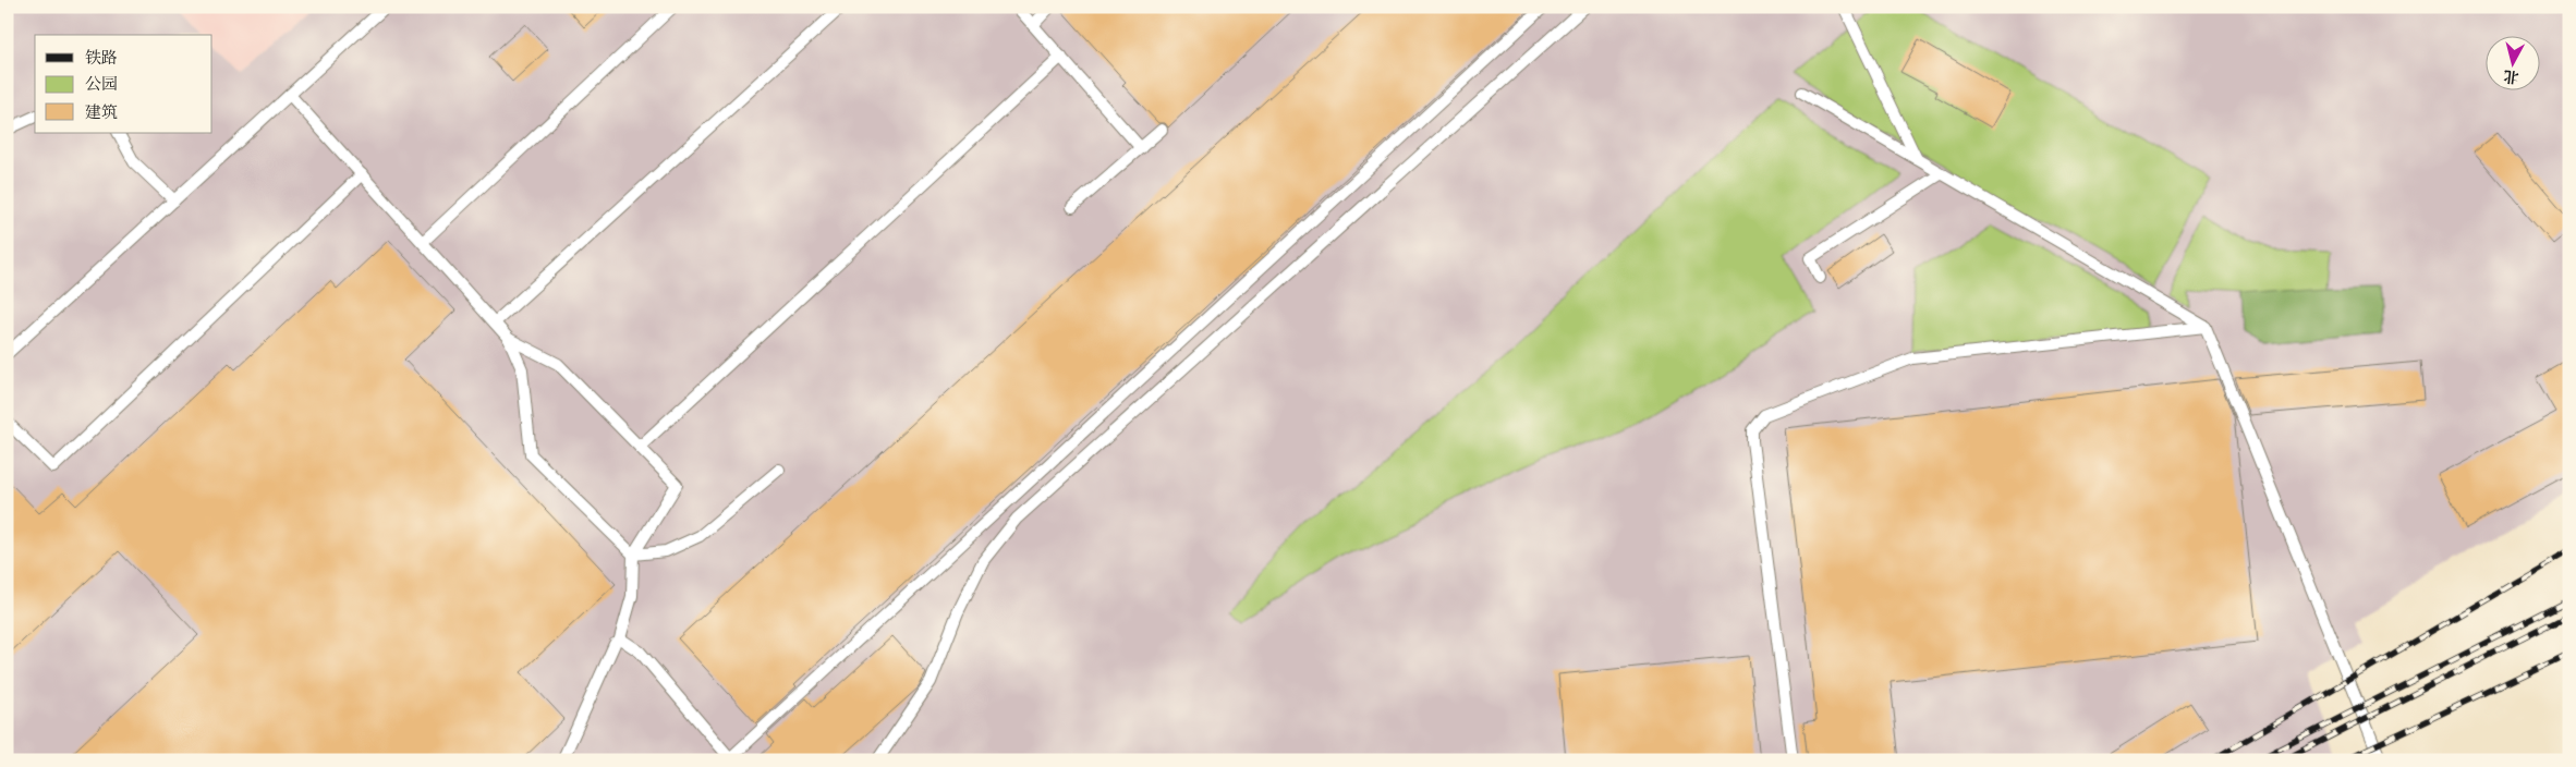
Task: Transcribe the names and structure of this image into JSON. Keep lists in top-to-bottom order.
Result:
{
  "legend": ["铁路", "公园", "建筑"],
  "north": "bottom"
}
